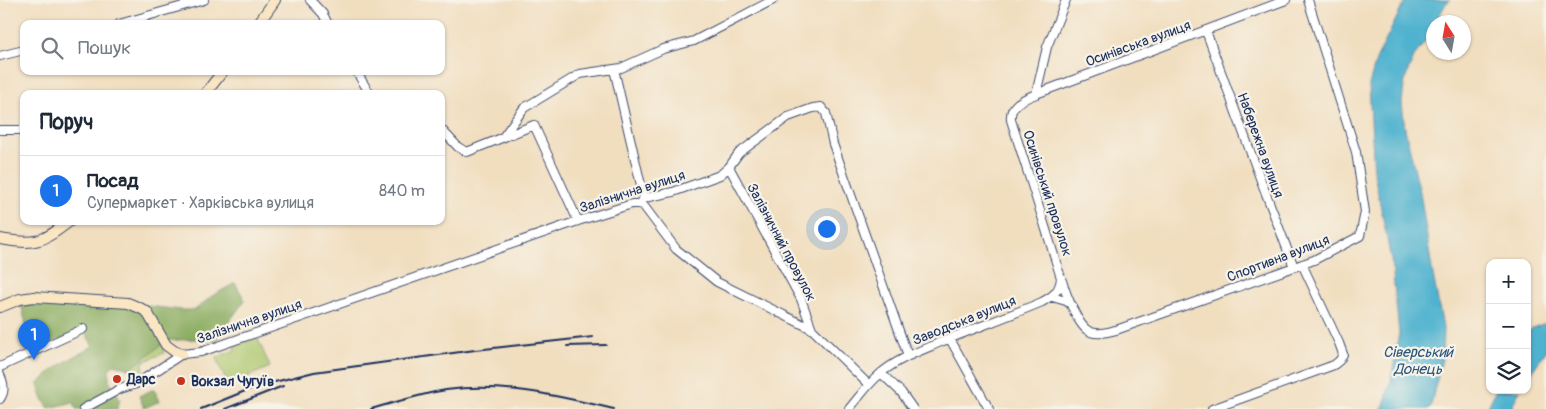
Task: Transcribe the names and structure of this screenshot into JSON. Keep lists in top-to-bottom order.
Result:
{
  "streets": {
    "street": [
      "Осинівська вулиця",
      "Набережна вулиця",
      "Залізнична вулиця",
      "Осинівський провулок",
      "Залізничний провулок",
      "Спортивна вулиця",
      "Заводська вулиця"
    ]
  },
  "crossings": [
    ["Осинівська вулиця", "Набережна вулиця"],
    ["Осинівська вулиця", "Осинівський провулок"],
    ["Набережна вулиця", "Спортивна вулиця"],
    ["Залізнична вулиця", "Залізничний провулок"],
    ["Залізнична вулиця", "Заводська вулиця"],
    ["Осинівський провулок", "Спортивна вулиця"],
    ["Залізничний провулок", "Заводська вулиця"]
  ],
  "water": ["Сіверський Донець"],
  "places": ["Дарс", "Вокзал Чугуїв"],
  "north": "top",
  "page": {
    "search": "Пошук",
    "heading": "Поруч",
    "list": [
      {
        "mark": "1",
        "name": "Посад",
        "note": "Супермаркет · Харківська вулиця",
        "value": "840 m"
      }
    ],
    "map_buttons": ["+", "−"],
    "pins": "1"
  }
}
